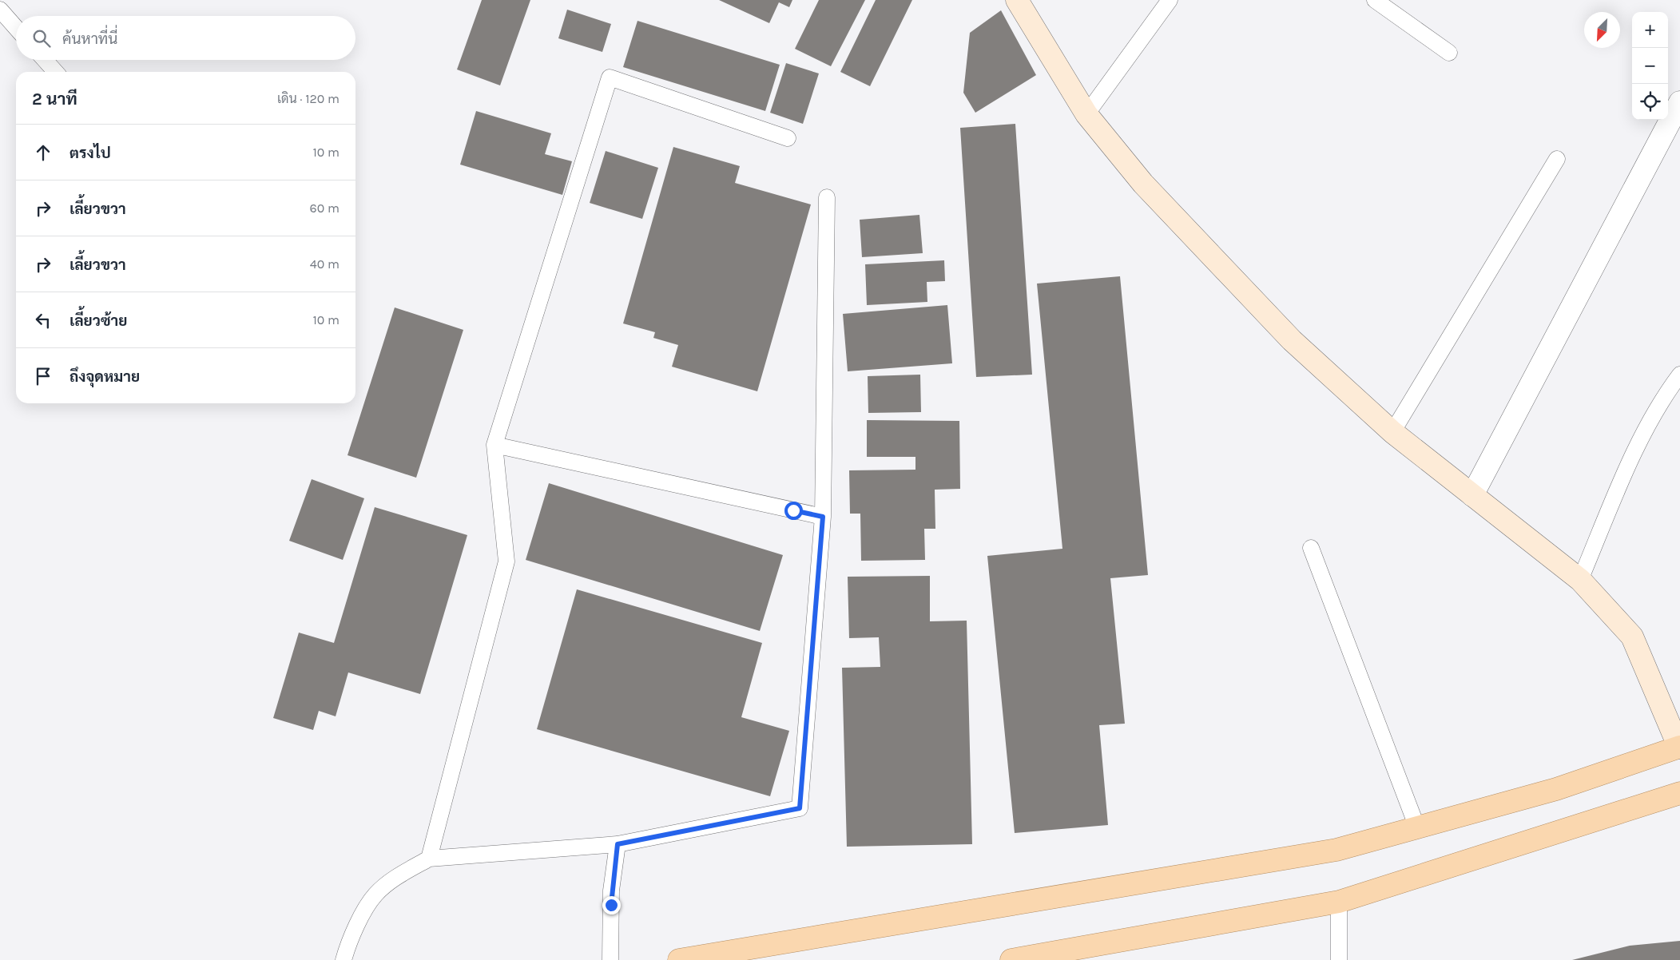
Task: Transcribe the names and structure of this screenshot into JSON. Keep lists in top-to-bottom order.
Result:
{
  "north": "bottom left",
  "page": {
    "map_buttons": ["+", "−"],
    "search": "ค้นหาที่นี่",
    "heading": ["2 นาที", "เดิน · 120 m"],
    "list": [
      ["ตรงไป", "10 m"],
      ["เลี้ยวขวา", "60 m"],
      ["เลี้ยวขวา", "40 m"],
      ["เลี้ยวซ้าย", "10 m"],
      "ถึงจุดหมาย"
    ]
  }
}
